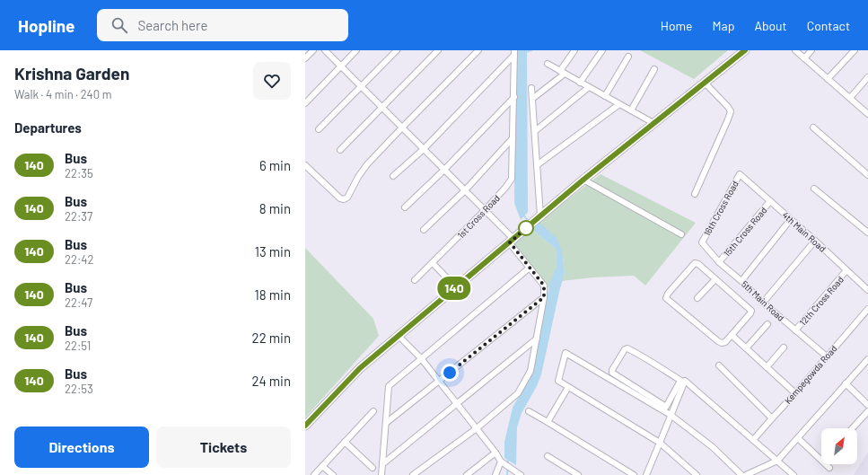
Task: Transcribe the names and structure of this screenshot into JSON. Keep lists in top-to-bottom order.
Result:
{
  "streets": {
    "street": [
      "16th Cross Road",
      "1st Cross Road",
      "15th Cross Road",
      "4th Main Road",
      "5th Main Road",
      "12th Cross Road",
      "Kempegowda Road"
    ]
  },
  "crossings": [
    ["16th Cross Road", "4th Main Road"],
    ["16th Cross Road", "5th Main Road"],
    ["15th Cross Road", "4th Main Road"],
    ["15th Cross Road", "5th Main Road"],
    ["4th Main Road", "12th Cross Road"],
    ["5th Main Road", "12th Cross Road"],
    ["5th Main Road", "Kempegowda Road"]
  ],
  "lines": ["bus line 140"],
  "north": "top right",
  "page": {
    "header": "Hopline",
    "search": "Search here",
    "nav": [
      "Home",
      "Map",
      "About",
      "Contact"
    ],
    "heading": [
      ["Krishna Garden", "Walk · 4 min · 240 m"],
      "Departures"
    ],
    "on_map": "140",
    "list": [
      {
        "mark": "140",
        "name": "Bus",
        "note": "22:35",
        "value": "6 min"
      },
      {
        "mark": "140",
        "name": "Bus",
        "note": "22:37",
        "value": "8 min"
      },
      {
        "mark": "140",
        "name": "Bus",
        "note": "22:42",
        "value": "13 min"
      },
      {
        "mark": "140",
        "name": "Bus",
        "note": "22:47",
        "value": "18 min"
      },
      {
        "mark": "140",
        "name": "Bus",
        "note": "22:51",
        "value": "22 min"
      },
      {
        "mark": "140",
        "name": "Bus",
        "note": "22:53",
        "value": "24 min"
      }
    ],
    "buttons": ["Directions", "Tickets"]
  }
}
